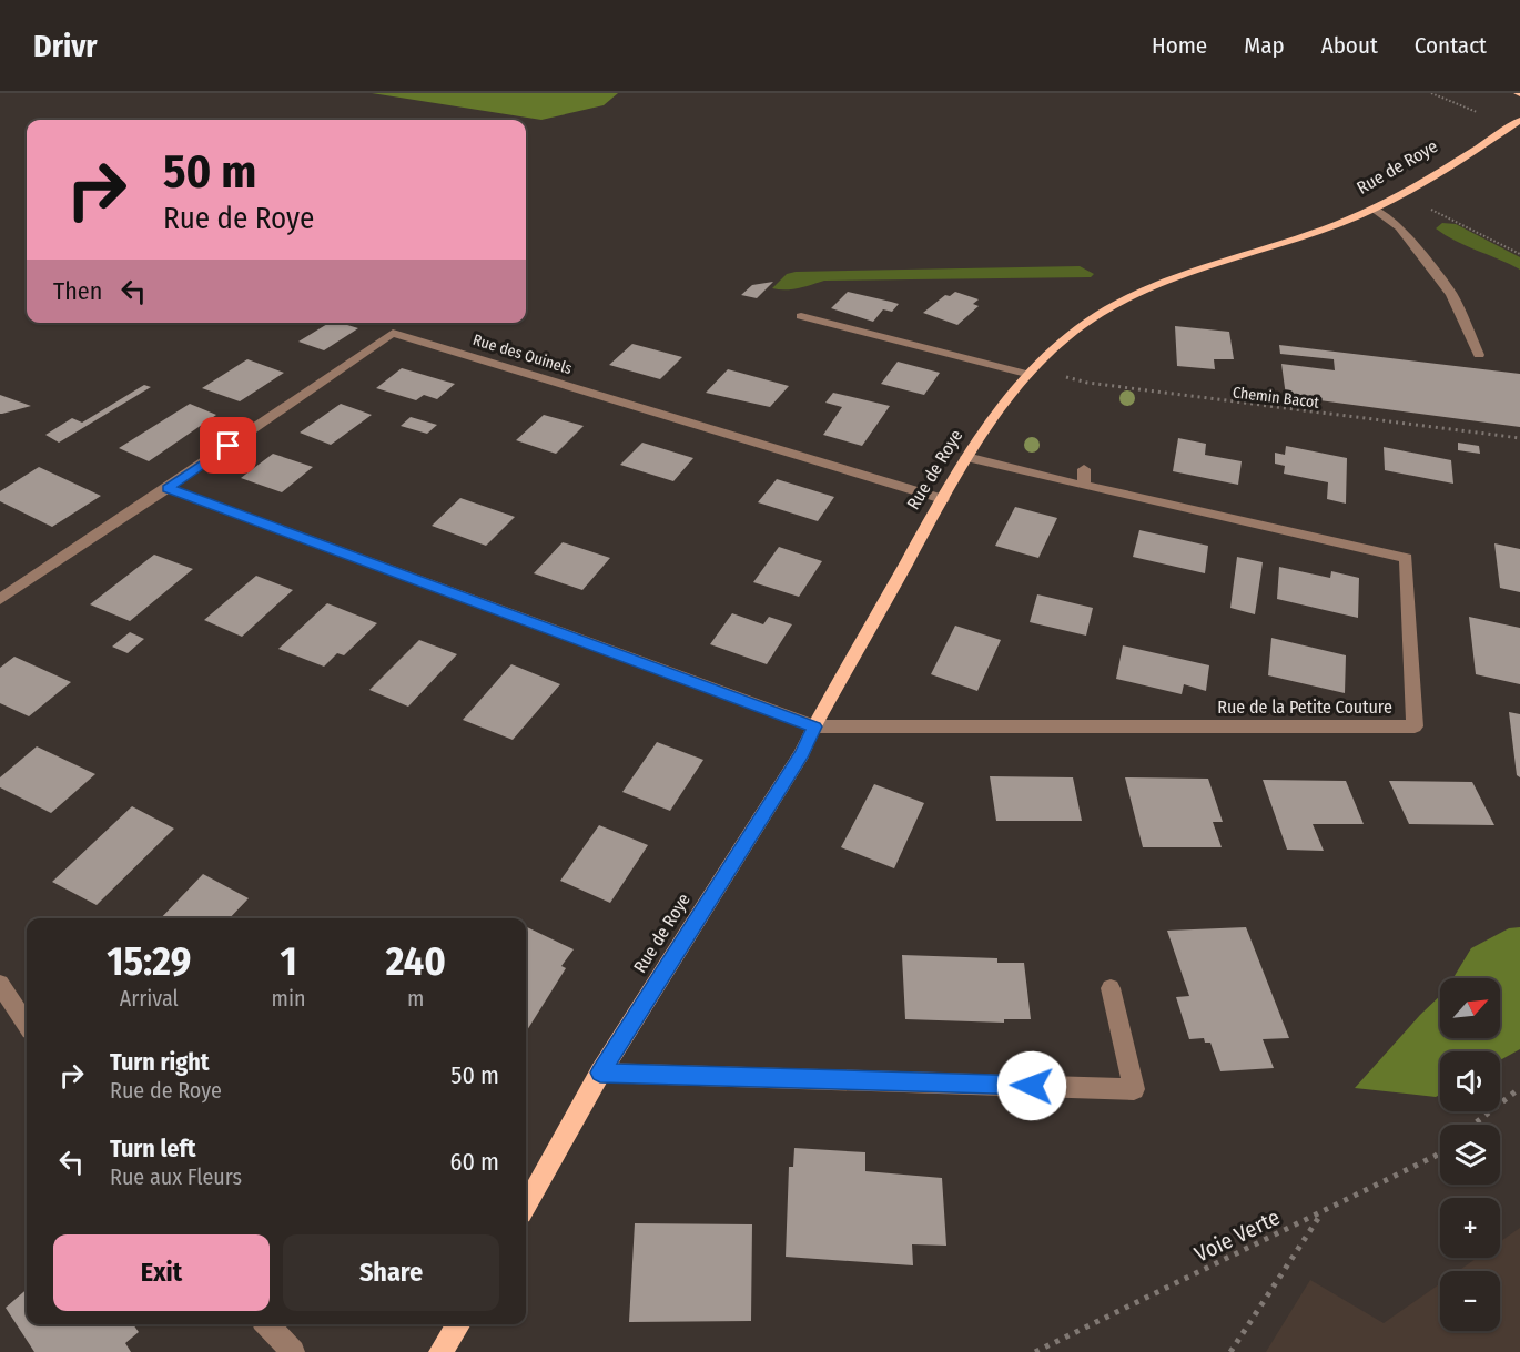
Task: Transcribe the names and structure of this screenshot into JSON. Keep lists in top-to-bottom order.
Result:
{
  "streets": {
    "main road": ["Rue de Roye"],
    "street": ["Rue des Ouinels", "Rue de la Petite Couture"],
    "path": ["Chemin Bacot", "Voie Verte"]
  },
  "crossings": [
    ["Rue de Roye", "Rue des Ouinels"],
    ["Rue de Roye", "Chemin Bacot"],
    ["Rue de Roye", "Rue de la Petite Couture"]
  ],
  "north": "top right",
  "page": {
    "header": "Drivr",
    "nav": [
      "Home",
      "Map",
      "About",
      "Contact"
    ],
    "turn": ["50 m", "Rue de Roye"],
    "then": "Then",
    "eta": [
      "15:29",
      "Arrival",
      "1",
      "min",
      "240",
      "m"
    ],
    "map_buttons": ["+", "−"],
    "list": [
      {
        "name": "Turn right",
        "note": "Rue de Roye",
        "value": "50 m"
      },
      {
        "name": "Turn left",
        "note": "Rue aux Fleurs",
        "value": "60 m"
      }
    ],
    "buttons": ["Exit", "Share"]
  }
}
